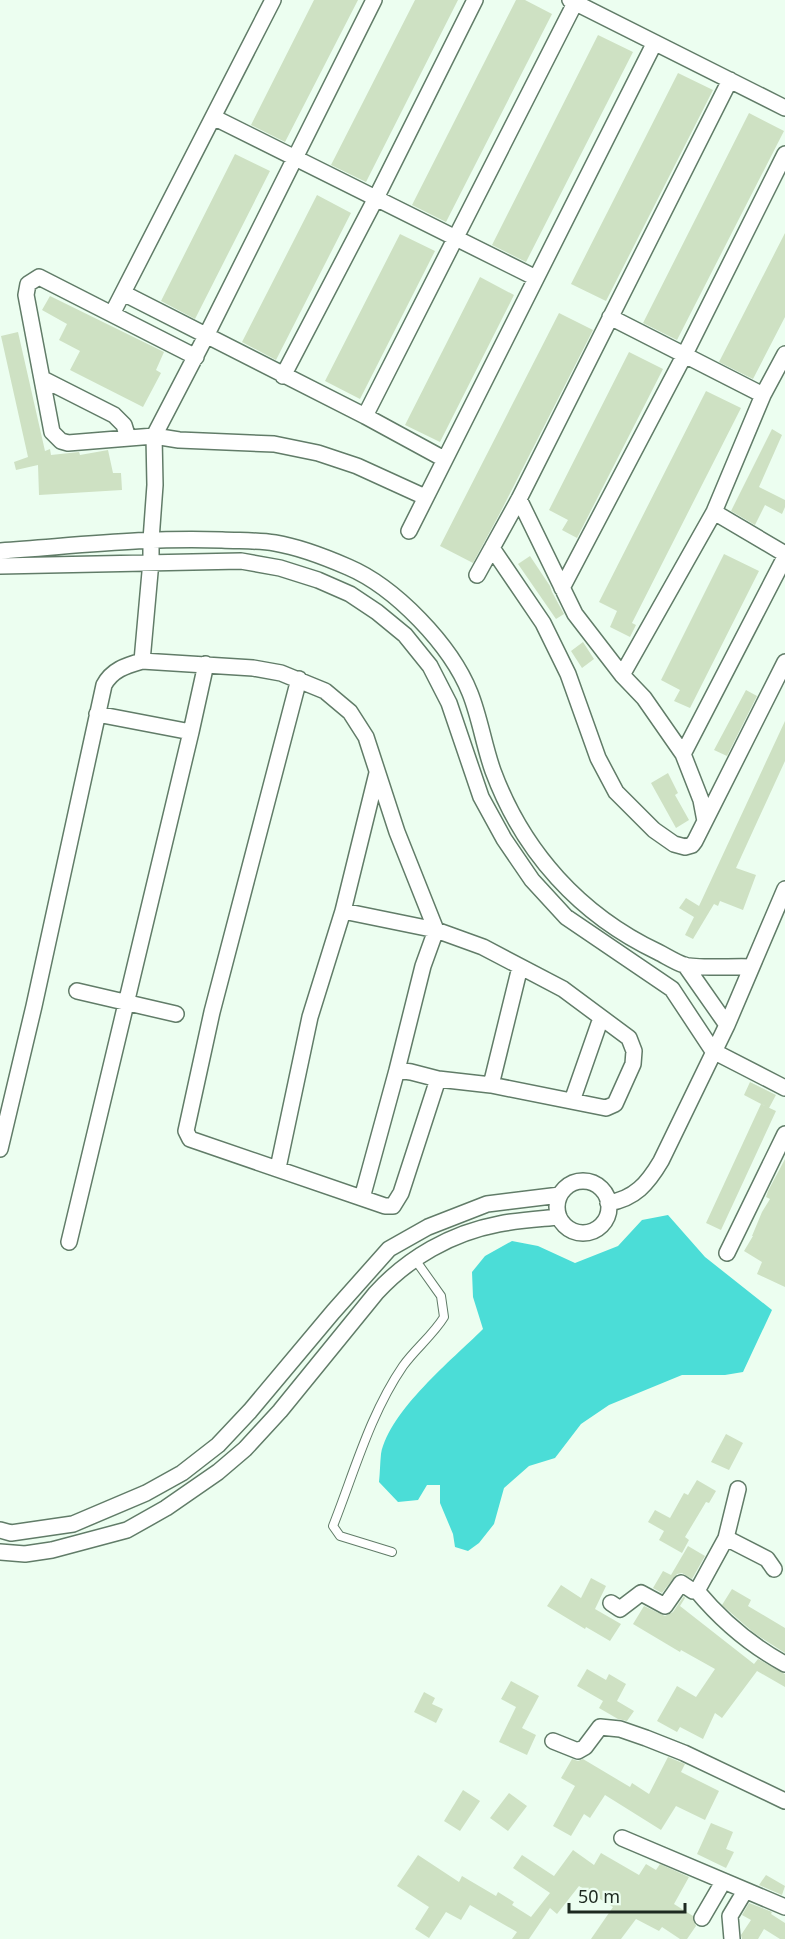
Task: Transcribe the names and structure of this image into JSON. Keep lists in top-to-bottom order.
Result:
{
  "scale_bar": "50 m"
}
